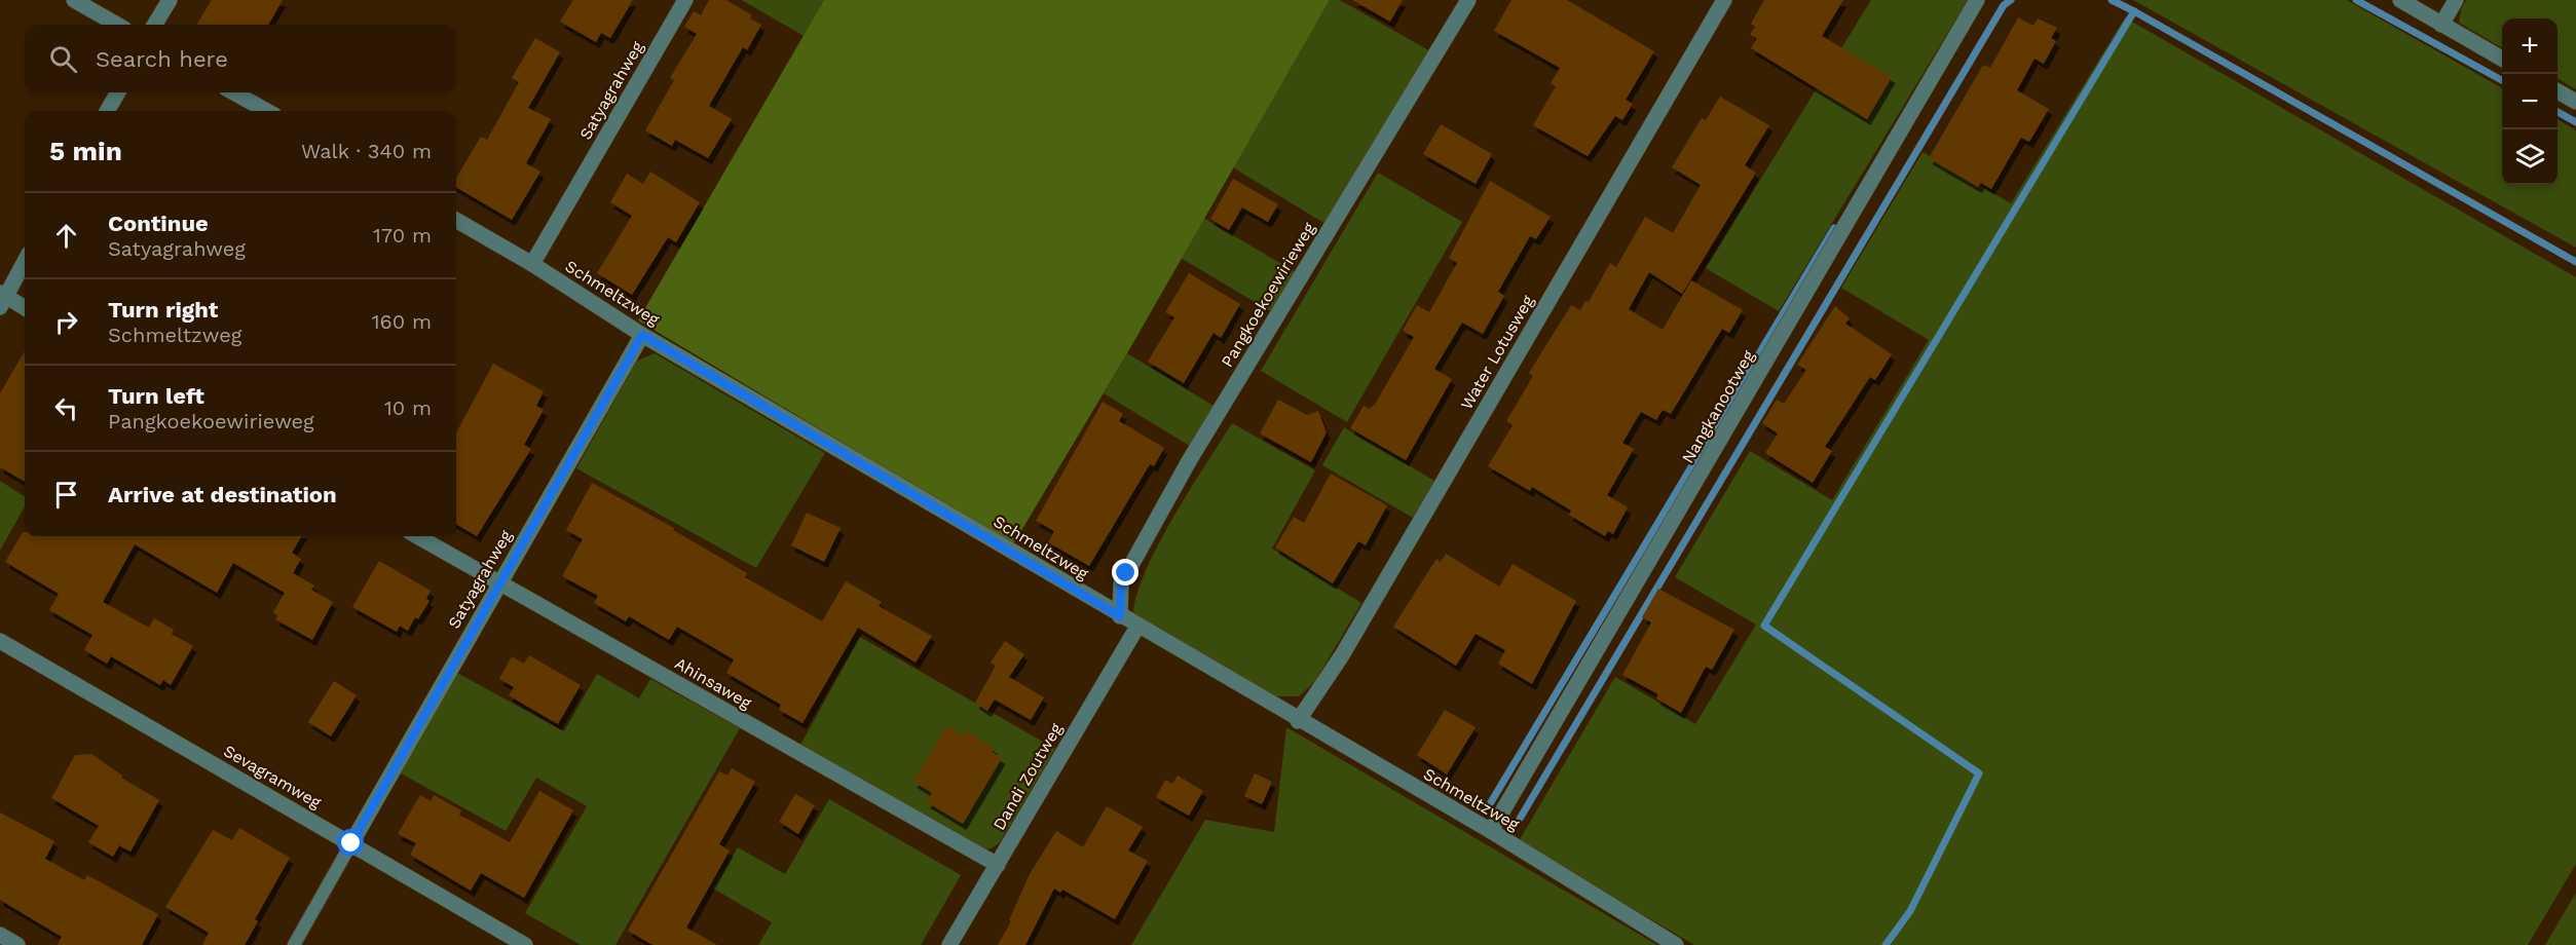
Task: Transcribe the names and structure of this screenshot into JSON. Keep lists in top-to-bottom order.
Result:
{
  "streets": {
    "street": [
      "Satyagrahweg",
      "Schmeltzweg",
      "Pangkoekoewirieweg",
      "Water Lotusweg",
      "Nangkanootweg",
      "Ahinsaweg",
      "Sevagramweg",
      "Dandi Zoutweg"
    ]
  },
  "crossings": [
    ["Satyagrahweg", "Schmeltzweg"],
    ["Satyagrahweg", "Ahinsaweg"],
    ["Satyagrahweg", "Sevagramweg"],
    ["Schmeltzweg", "Pangkoekoewirieweg"],
    ["Schmeltzweg", "Water Lotusweg"],
    ["Schmeltzweg", "Nangkanootweg"],
    ["Schmeltzweg", "Dandi Zoutweg"],
    ["Ahinsaweg", "Dandi Zoutweg"]
  ],
  "page": {
    "map_buttons": ["+", "−"],
    "search": "Search here",
    "heading": ["5 min", "Walk · 340 m"],
    "list": [
      ["Continue", "Satyagrahweg", "170 m"],
      ["Turn right", "Schmeltzweg", "160 m"],
      ["Turn left", "Pangkoekoewirieweg", "10 m"],
      "Arrive at destination"
    ]
  }
}
